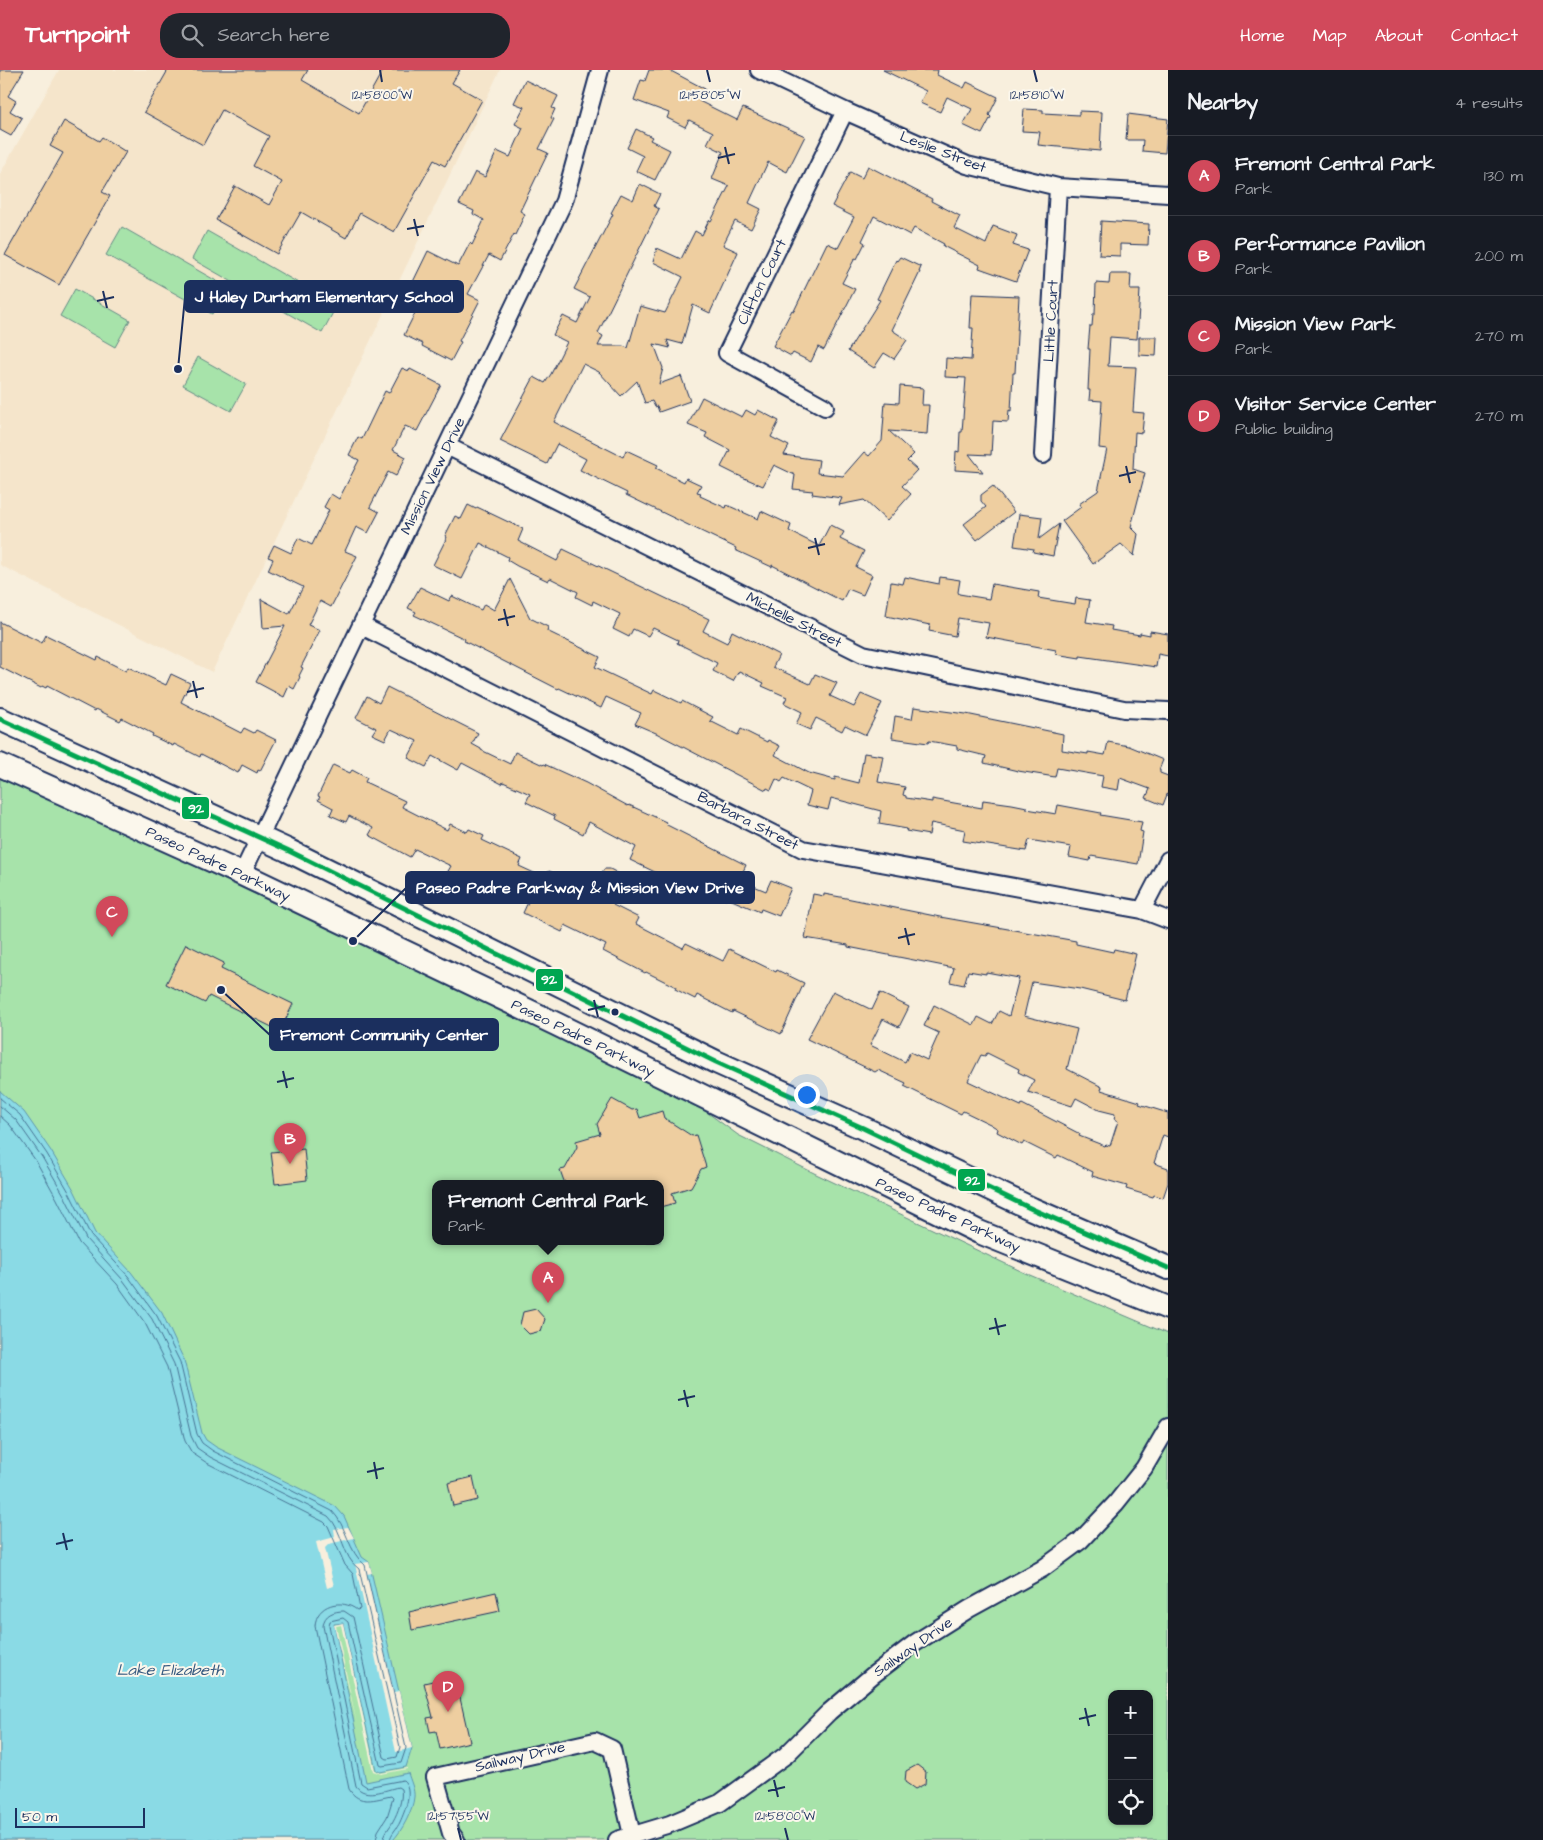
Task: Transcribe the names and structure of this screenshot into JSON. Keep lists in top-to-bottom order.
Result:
{
  "streets": {
    "main road": ["Paseo Padre Parkway"],
    "street": [
      "Leslie Street",
      "Clifton Court",
      "Little Court",
      "Mission View Drive",
      "Michelle Street",
      "Barbara Street",
      "Sailway Drive"
    ]
  },
  "crossings": [
    ["Leslie Street", "Clifton Court"],
    ["Leslie Street", "Little Court"],
    ["Mission View Drive", "Michelle Street"],
    ["Mission View Drive", "Barbara Street"],
    ["Mission View Drive", "Paseo Padre Parkway"]
  ],
  "water": ["Lake Elizabeth"],
  "places": ["J Haley Durham Elementary School", "Paseo Padre Parkway & Mission View Drive", "Fremont Community Center"],
  "lines": ["transit line 92"],
  "scale_bar": "50 m",
  "page": {
    "header": "Turnpoint",
    "search": "Search here",
    "nav": [
      "Home",
      "Map",
      "About",
      "Contact"
    ],
    "heading": ["Nearby", "4 results"],
    "list": [
      {
        "mark": "A",
        "name": "Fremont Central Park",
        "note": "Park",
        "value": "130 m"
      },
      {
        "mark": "B",
        "name": "Performance Pavilion",
        "note": "Park",
        "value": "200 m"
      },
      {
        "mark": "C",
        "name": "Mission View Park",
        "note": "Park",
        "value": "270 m"
      },
      {
        "mark": "D",
        "name": "Visitor Service Center",
        "note": "Public building",
        "value": "270 m"
      }
    ],
    "pins": [
      "C",
      "B",
      "A",
      "D"
    ],
    "popup": ["Fremont Central Park", "Park"],
    "map_buttons": ["+", "−"],
    "scale": "50 m"
  },
  "coordinates": [
    "121°58'00\"W",
    "121°58'05\"W",
    "121°58'10\"W",
    "121°57'55\"W"
  ]
}
